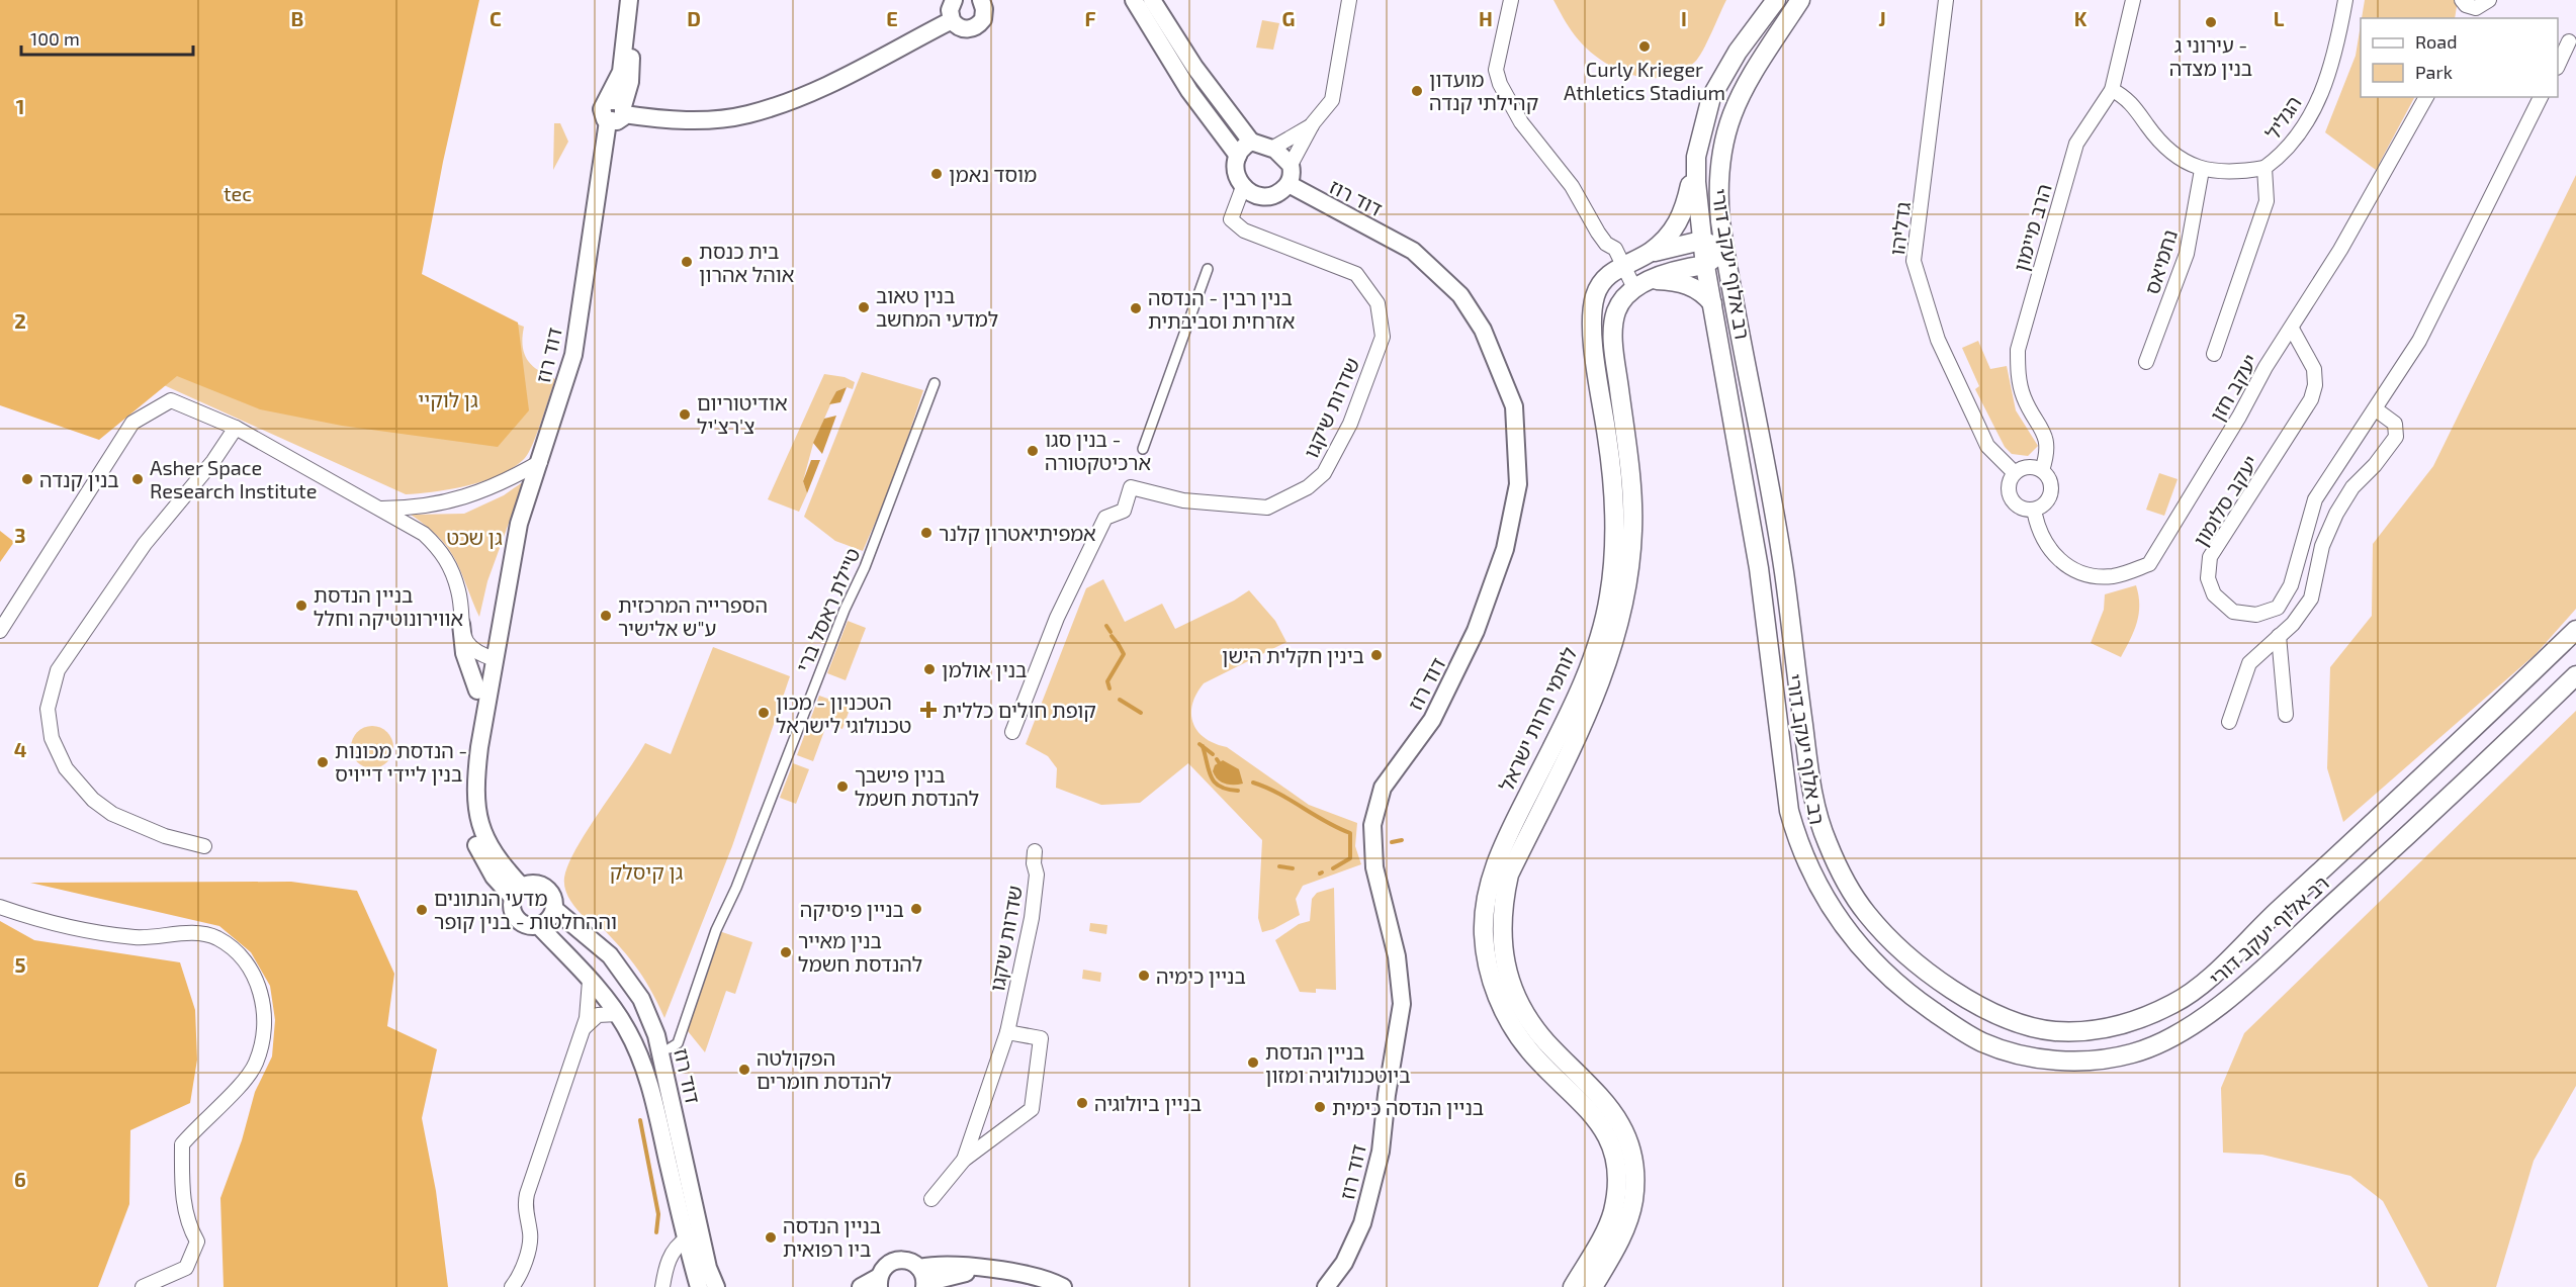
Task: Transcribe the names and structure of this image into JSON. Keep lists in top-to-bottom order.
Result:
{
  "streets": {
    "main road": ["רב אלוף יעקב דורי", "לוחמי חרות ישראל"],
    "street": [
      "הגליל",
      "דוד רוז",
      "הרב מיימון",
      "גדליהו",
      "נחמיאס",
      "יעקב חזן",
      "שדרות שיקגו",
      "יעקב סלומון",
      "טיילת ראסל ברי"
    ]
  },
  "crossings": [
    ["דוד רוז", "שדרות שיקגו"],
    ["הרב מיימון", "גדליהו"],
    ["הרב מיימון", "יעקב חזן"],
    ["גדליהו", "יעקב חזן"],
    ["רב אלוף יעקב דורי", "לוחמי חרות ישראל"],
    ["יעקב חזן", "יעקב סלומון"]
  ],
  "parks": [
    "tec",
    "גן לוקיי",
    "גן שכט",
    "גן קיסלק"
  ],
  "places": {
    "other": [
      "עירוני ג - בנין מצדה",
      "Curly Krieger Athletics Stadium",
      "מועדון קהילתי קנדה",
      "מוסד נאמן",
      "בית כנסת אוהל אהרון",
      "בנין טאוב למדעי המחשב",
      "בנין רבין - הנדסה אזרחית וסביבתית",
      "אודיטוריום צ'רצ'יל",
      "בנין סגו - ארכיטקטורה",
      "בנין קנדה",
      "Asher Space Research Institute",
      "אמפיתיאטרון קלנר",
      "בניין הנדסת אווירונוטיקה וחלל",
      "הספרייה המרכזית ע\"ש אלישיר",
      "בינין חקלית הישן",
      "בנין אולמן",
      "הטכניון - מכון טכנולוגי לישראל",
      "הנדסת מכונות - בנין ליידי דייויס",
      "בנין פישבך להנדסת חשמל",
      "בניין פיסיקה",
      "מדעי הנתונים וההחלטות - בנין קופר",
      "בנין מאייר להנדסת חשמל",
      "בניין כימיה",
      "בניין הנדסת ביוטכנולוגיה ומזון",
      "הפקולטה להנדסת חומרים",
      "בניין ביולוגיה",
      "בניין הנדסה כימית",
      "בניין הנדסה ביו רפואית"
    ],
    "health": ["קופת חולים כללית"]
  },
  "legend": ["Road", "Park"],
  "scale_bar": "100 m",
  "grid": {
    "columns": [
      "B",
      "C",
      "D",
      "E",
      "F",
      "G",
      "H",
      "I",
      "J",
      "K",
      "L"
    ],
    "rows": [
      "1",
      "2",
      "3",
      "4",
      "5",
      "6"
    ]
  }
}
